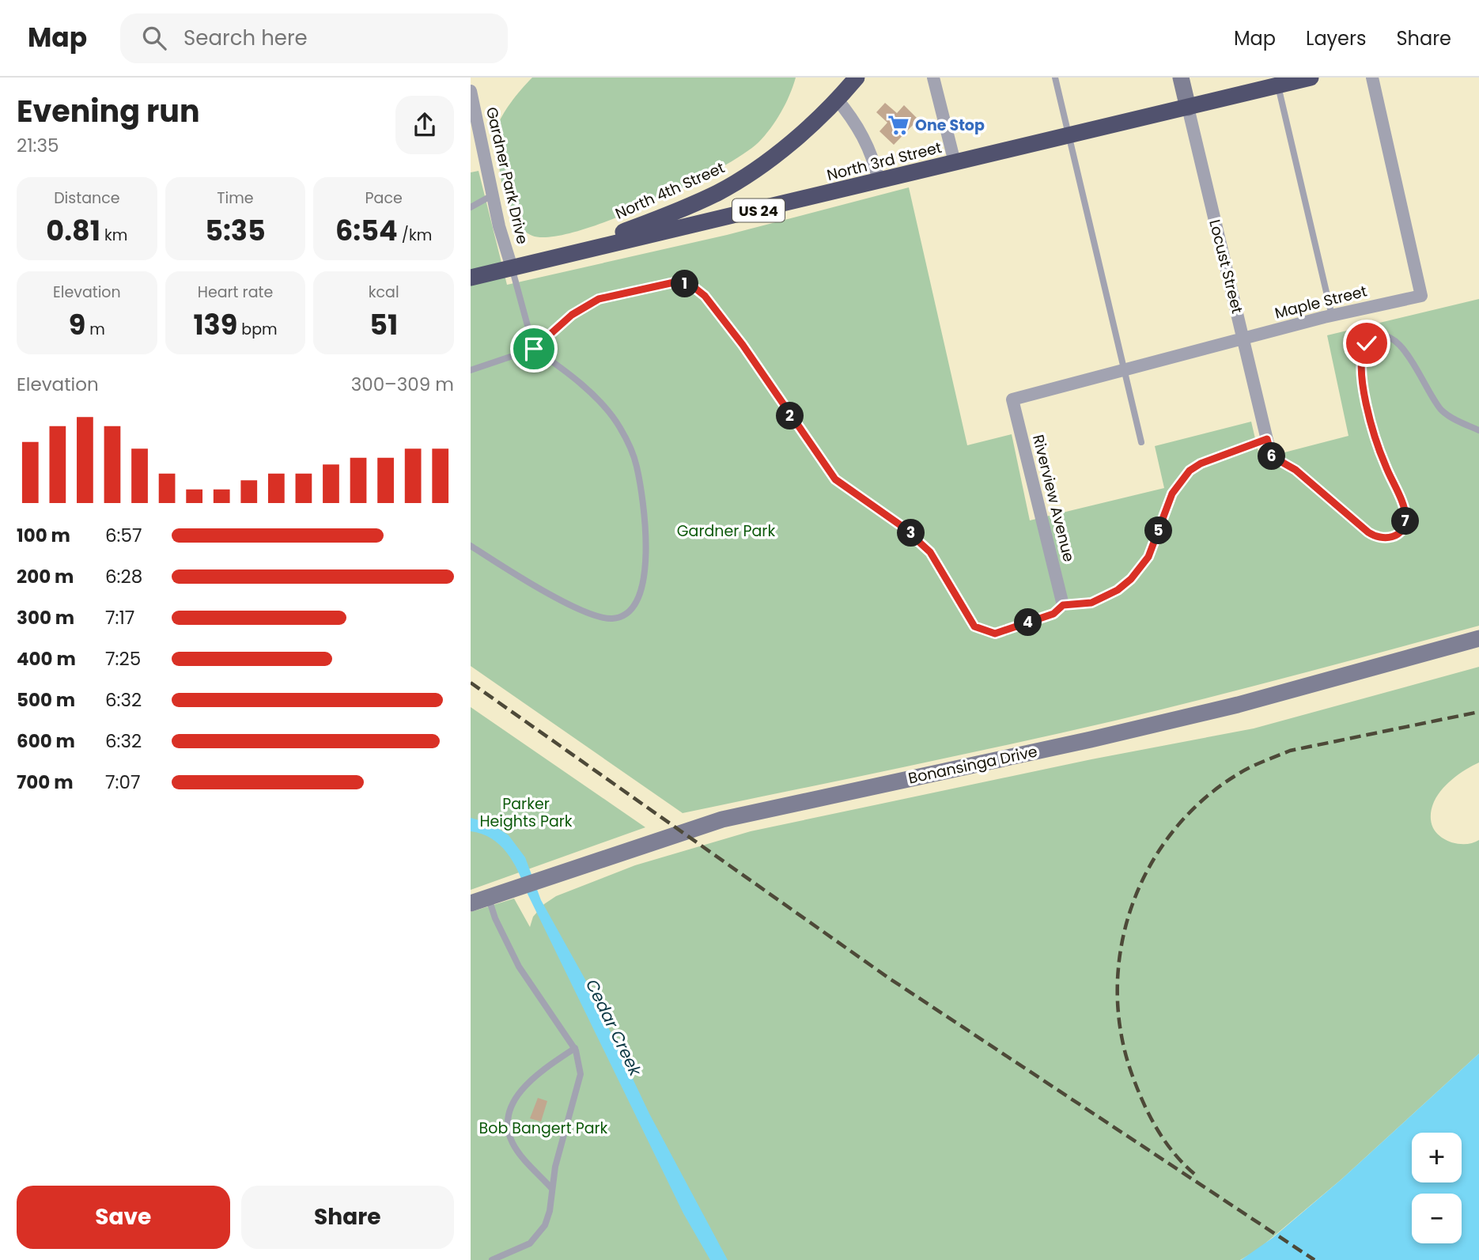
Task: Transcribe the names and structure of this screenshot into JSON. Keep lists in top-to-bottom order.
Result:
{
  "streets": {
    "highway": ["North 3rd Street", "North 4th Street", "US 24"],
    "street": [
      "Gardner Park Drive",
      "Locust Street",
      "Maple Street",
      "Riverview Avenue",
      "Bonansinga Drive"
    ]
  },
  "crossings": [
    ["North 3rd Street", "North 4th Street"],
    ["North 3rd Street", "US 24"],
    ["North 3rd Street", "Locust Street"],
    ["Gardner Park Drive", "US 24"],
    ["North 4th Street", "US 24"],
    ["Locust Street", "Maple Street"],
    ["Maple Street", "Riverview Avenue"]
  ],
  "water": ["Cedar Creek"],
  "parks": ["Gardner Park", "Parker Heights Park", "Bob Bangert Park"],
  "places": {
    "supermarket": ["One Stop"]
  },
  "page": {
    "header": "Map",
    "search": "Search here",
    "nav": ["Map", "Layers", "Share"],
    "heading": ["Evening run", "21:35"],
    "stats": [
      ["Distance", "0.81 km"],
      ["Time", "5:35"],
      ["Pace", "6:54 /km"],
      ["Elevation", "9 m"],
      ["Heart rate", "139 bpm"],
      ["kcal", "51"]
    ],
    "pins": [
      "1",
      "2",
      "6",
      "7",
      "5",
      "3",
      "4"
    ],
    "chart": ["Elevation", "300–309 m"],
    "list": [
      {
        "name": "100 m",
        "note": "6:57"
      },
      {
        "name": "200 m",
        "note": "6:28"
      },
      {
        "name": "300 m",
        "note": "7:17"
      },
      {
        "name": "400 m",
        "note": "7:25"
      },
      {
        "name": "500 m",
        "note": "6:32"
      },
      {
        "name": "600 m",
        "note": "6:32"
      },
      {
        "name": "700 m",
        "note": "7:07"
      }
    ],
    "map_buttons": ["+", "−"],
    "buttons": ["Save", "Share"]
  }
}
